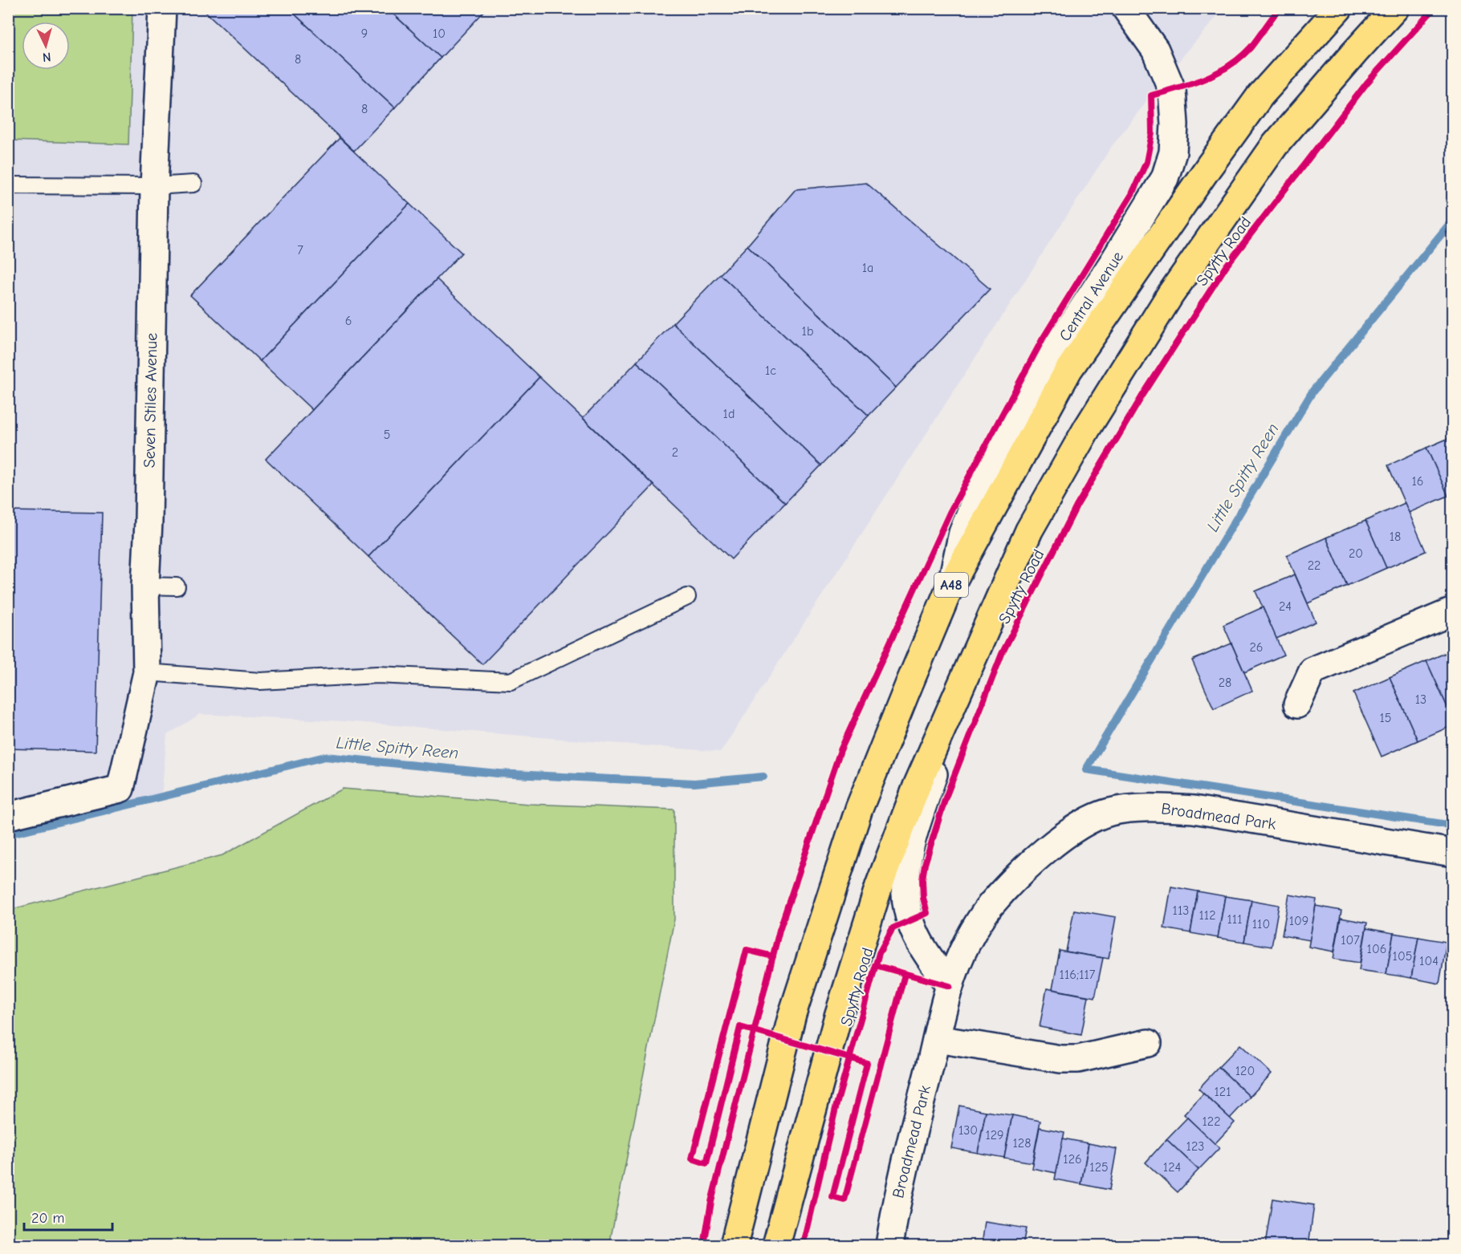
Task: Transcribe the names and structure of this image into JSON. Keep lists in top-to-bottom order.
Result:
{
  "streets": {
    "main road": ["Spytty Road", "A48"],
    "street": ["Central Avenue", "Seven Stiles Avenue", "Broadmead Park"]
  },
  "crossings": [
    ["Central Avenue", "A48"]
  ],
  "water": ["Little Spitty Reen"],
  "house_numbers": [
    "9",
    "10",
    "8",
    "8",
    "7",
    "1a",
    "6",
    "1b",
    "1c",
    "1d",
    "5",
    "2",
    "16",
    "18",
    "20",
    "22",
    "24",
    "26",
    "28",
    "13",
    "15",
    "113",
    "112",
    "111",
    "109",
    "110",
    "107",
    "106",
    "105",
    "104",
    "116;117",
    "120",
    "121",
    "122",
    "130",
    "129",
    "128",
    "123",
    "126",
    "125",
    "124"
  ],
  "scale_bar": "20 m",
  "north": "bottom"
}
